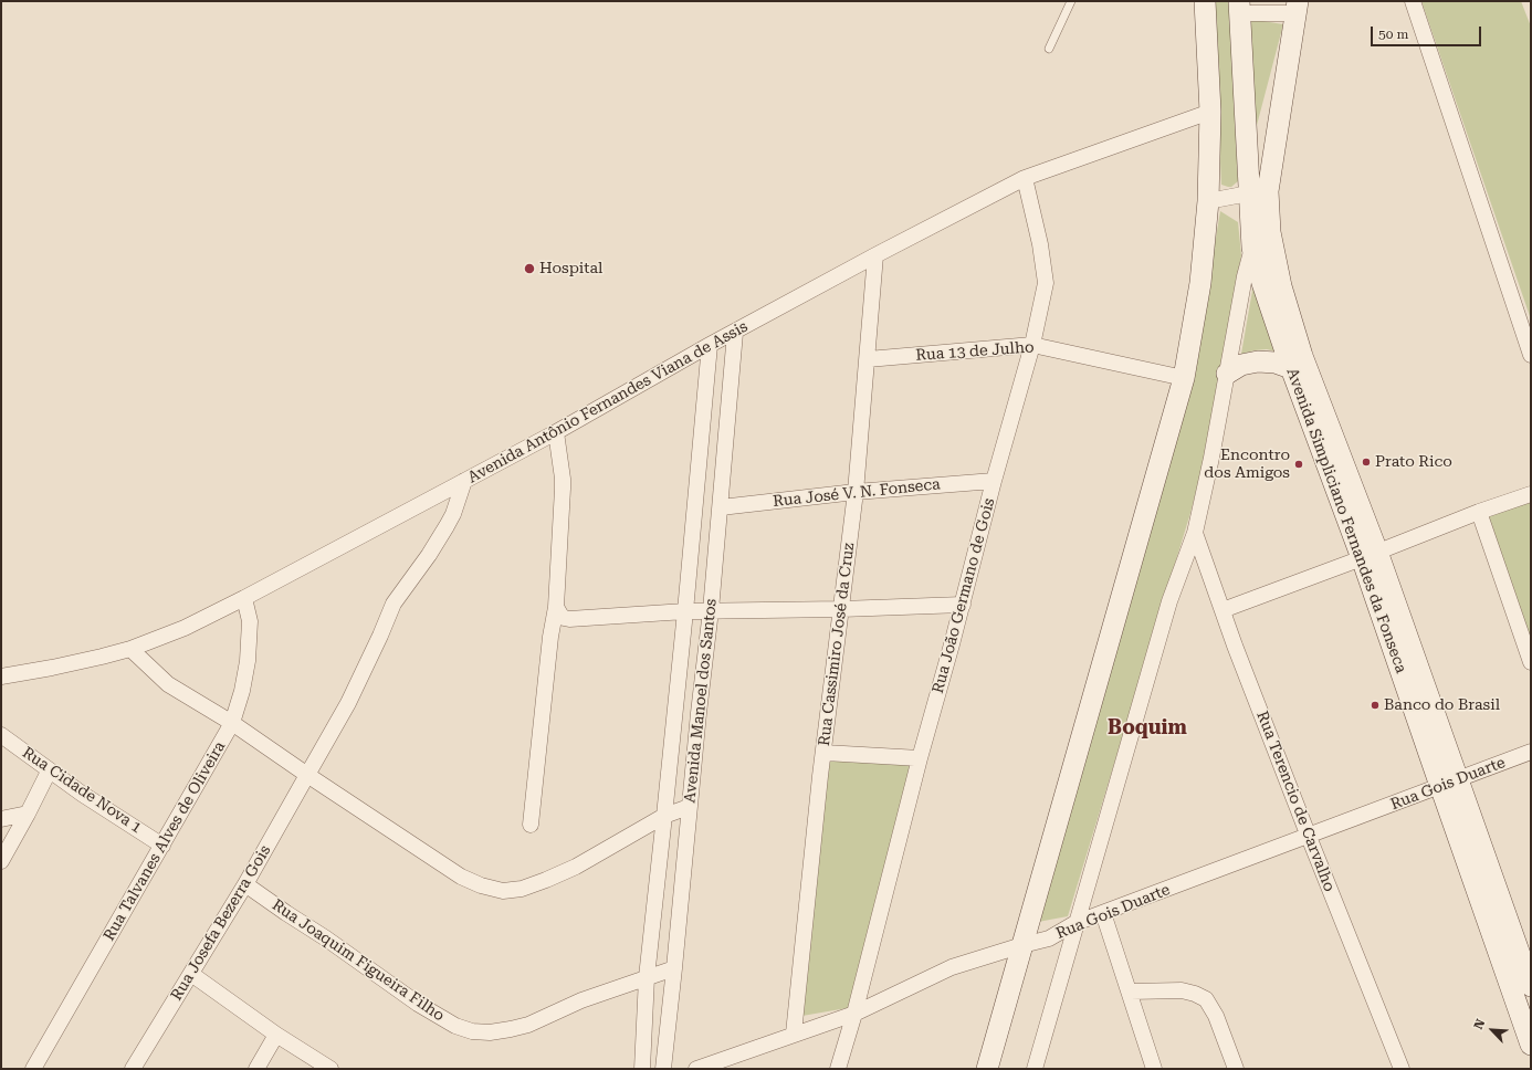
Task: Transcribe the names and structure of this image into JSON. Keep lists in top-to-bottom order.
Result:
{
  "streets": {
    "main road": ["Avenida Simpliciano Fernandes da Fonseca"],
    "street": [
      "Rua 13 de Julho",
      "Avenida Antônio Fernandes Viana de Assis",
      "Rua José V. N. Fonseca",
      "Rua João Germano de Gois",
      "Rua Cassimiro José da Cruz",
      "Avenida Manoel dos Santos",
      "Rua Gois Duarte",
      "Rua Cidade Nova 1",
      "Rua Terencio de Carvalho",
      "Rua Talvanes Alves de Oliveira",
      "Rua Josefa Bezerra Gois",
      "Rua Joaquim Figueira Filho"
    ]
  },
  "crossings": [
    ["Rua 13 de Julho", "Rua João Germano de Gois"],
    ["Rua 13 de Julho", "Rua Cassimiro José da Cruz"],
    ["Avenida Antônio Fernandes Viana de Assis", "Rua João Germano de Gois"],
    ["Avenida Antônio Fernandes Viana de Assis", "Rua Cassimiro José da Cruz"],
    ["Avenida Antônio Fernandes Viana de Assis", "Avenida Manoel dos Santos"],
    ["Avenida Antônio Fernandes Viana de Assis", "Rua Talvanes Alves de Oliveira"],
    ["Avenida Antônio Fernandes Viana de Assis", "Rua Josefa Bezerra Gois"],
    ["Rua José V. N. Fonseca", "Rua João Germano de Gois"],
    ["Rua José V. N. Fonseca", "Rua Cassimiro José da Cruz"],
    ["Rua José V. N. Fonseca", "Avenida Manoel dos Santos"],
    ["Avenida Simpliciano Fernandes da Fonseca", "Rua Gois Duarte"],
    ["Rua João Germano de Gois", "Rua Gois Duarte"],
    ["Rua Cassimiro José da Cruz", "Rua Gois Duarte"],
    ["Avenida Manoel dos Santos", "Rua Joaquim Figueira Filho"],
    ["Rua Gois Duarte", "Rua Terencio de Carvalho"],
    ["Rua Cidade Nova 1", "Rua Talvanes Alves de Oliveira"],
    ["Rua Josefa Bezerra Gois", "Rua Joaquim Figueira Filho"]
  ],
  "districts": ["Boquim"],
  "places": [
    "Hospital",
    "Prato Rico",
    "Encontro dos Amigos",
    "Banco do Brasil"
  ],
  "scale_bar": "50 m",
  "north": "top left"
}
